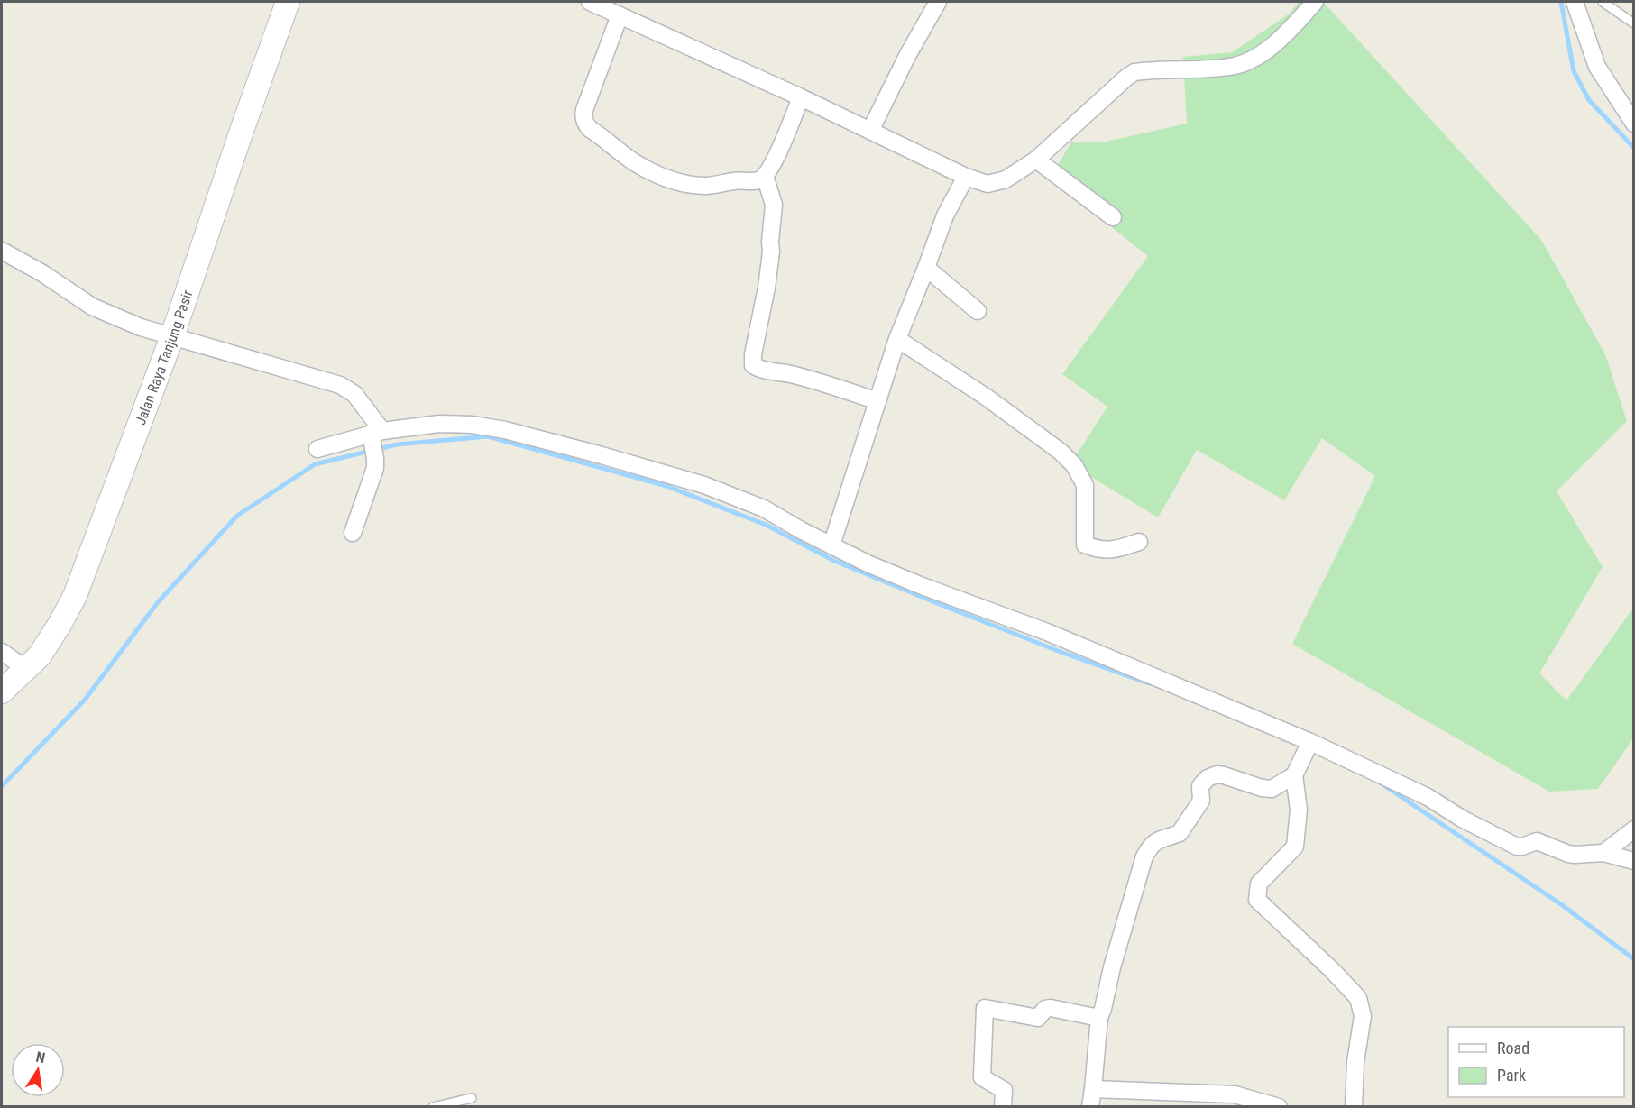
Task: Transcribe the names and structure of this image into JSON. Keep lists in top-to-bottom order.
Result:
{
  "streets": {
    "street": ["Jalan Raya Tanjung Pasir"]
  },
  "legend": ["Road", "Park"],
  "north": "top"
}
